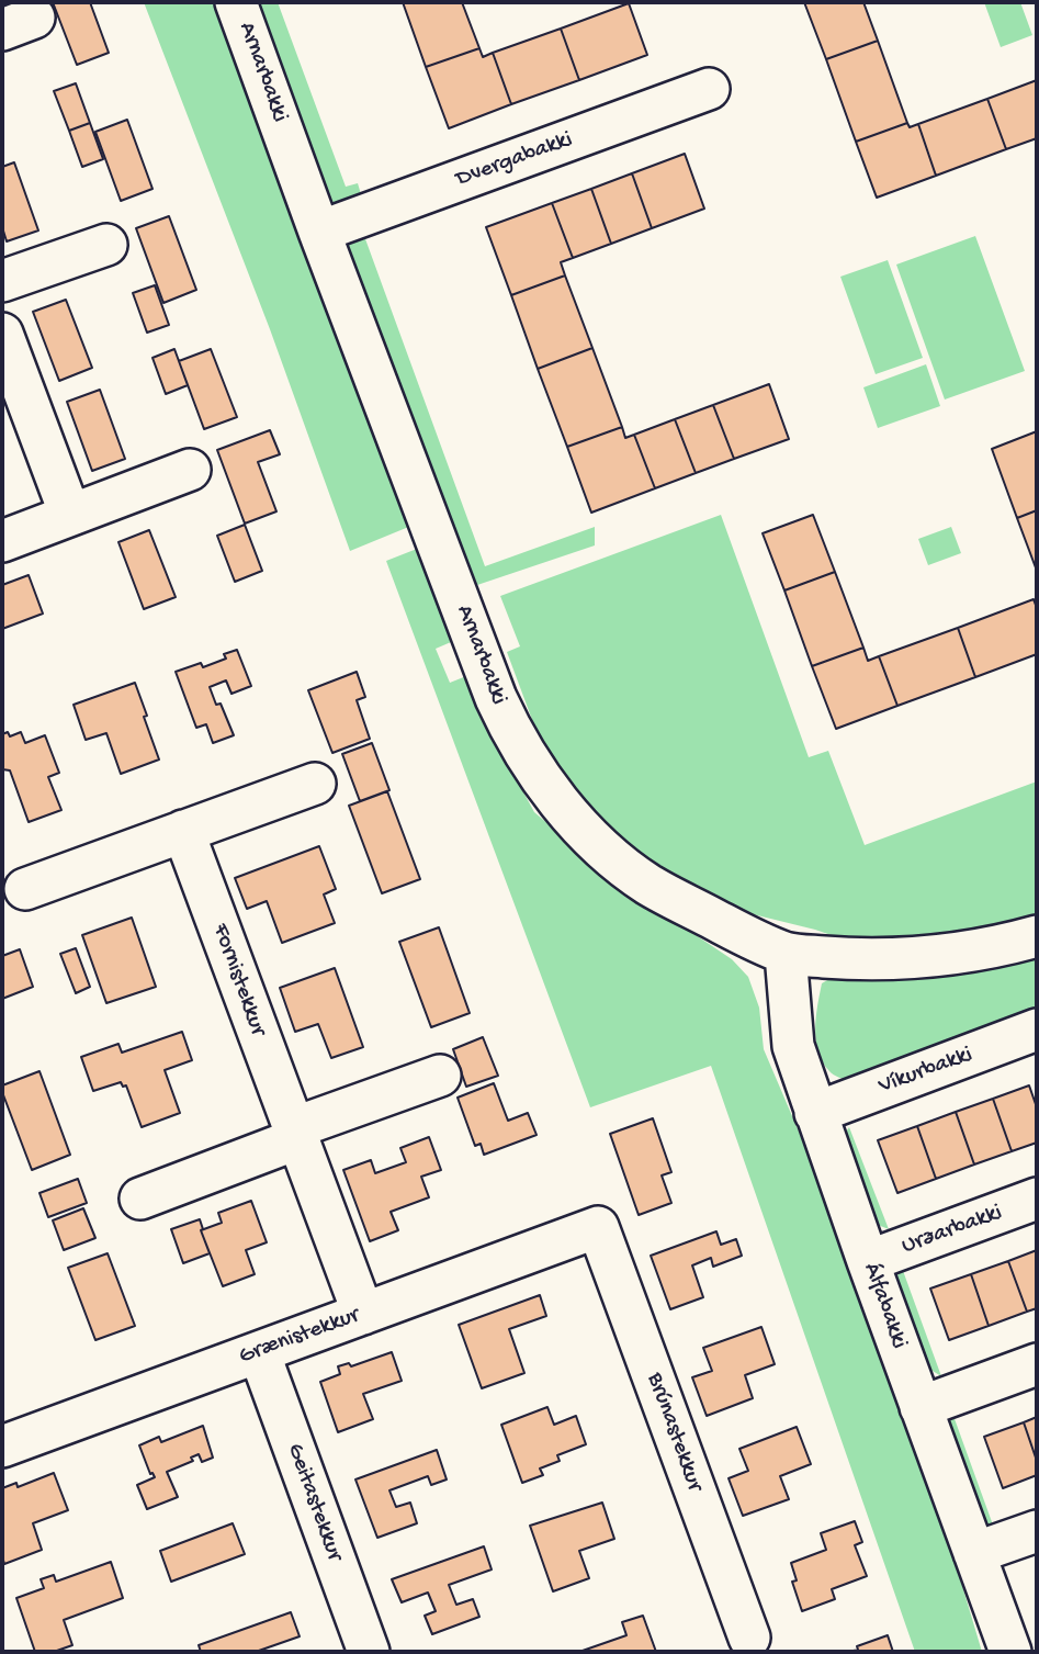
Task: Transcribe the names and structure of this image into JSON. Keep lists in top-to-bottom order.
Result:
{
  "streets": {
    "street": [
      "Arnarbakki",
      "Dvergabakki",
      "Fornistekkur",
      "Víkurbakki",
      "Urðarbakki",
      "Álfabakki",
      "Grænistekkur",
      "Brúnastekkur",
      "Geitastekkur"
    ]
  },
  "crossings": [
    ["Arnarbakki", "Dvergabakki"],
    ["Arnarbakki", "Álfabakki"],
    ["Fornistekkur", "Grænistekkur"],
    ["Víkurbakki", "Álfabakki"],
    ["Urðarbakki", "Álfabakki"],
    ["Grænistekkur", "Brúnastekkur"],
    ["Grænistekkur", "Geitastekkur"]
  ]
}
